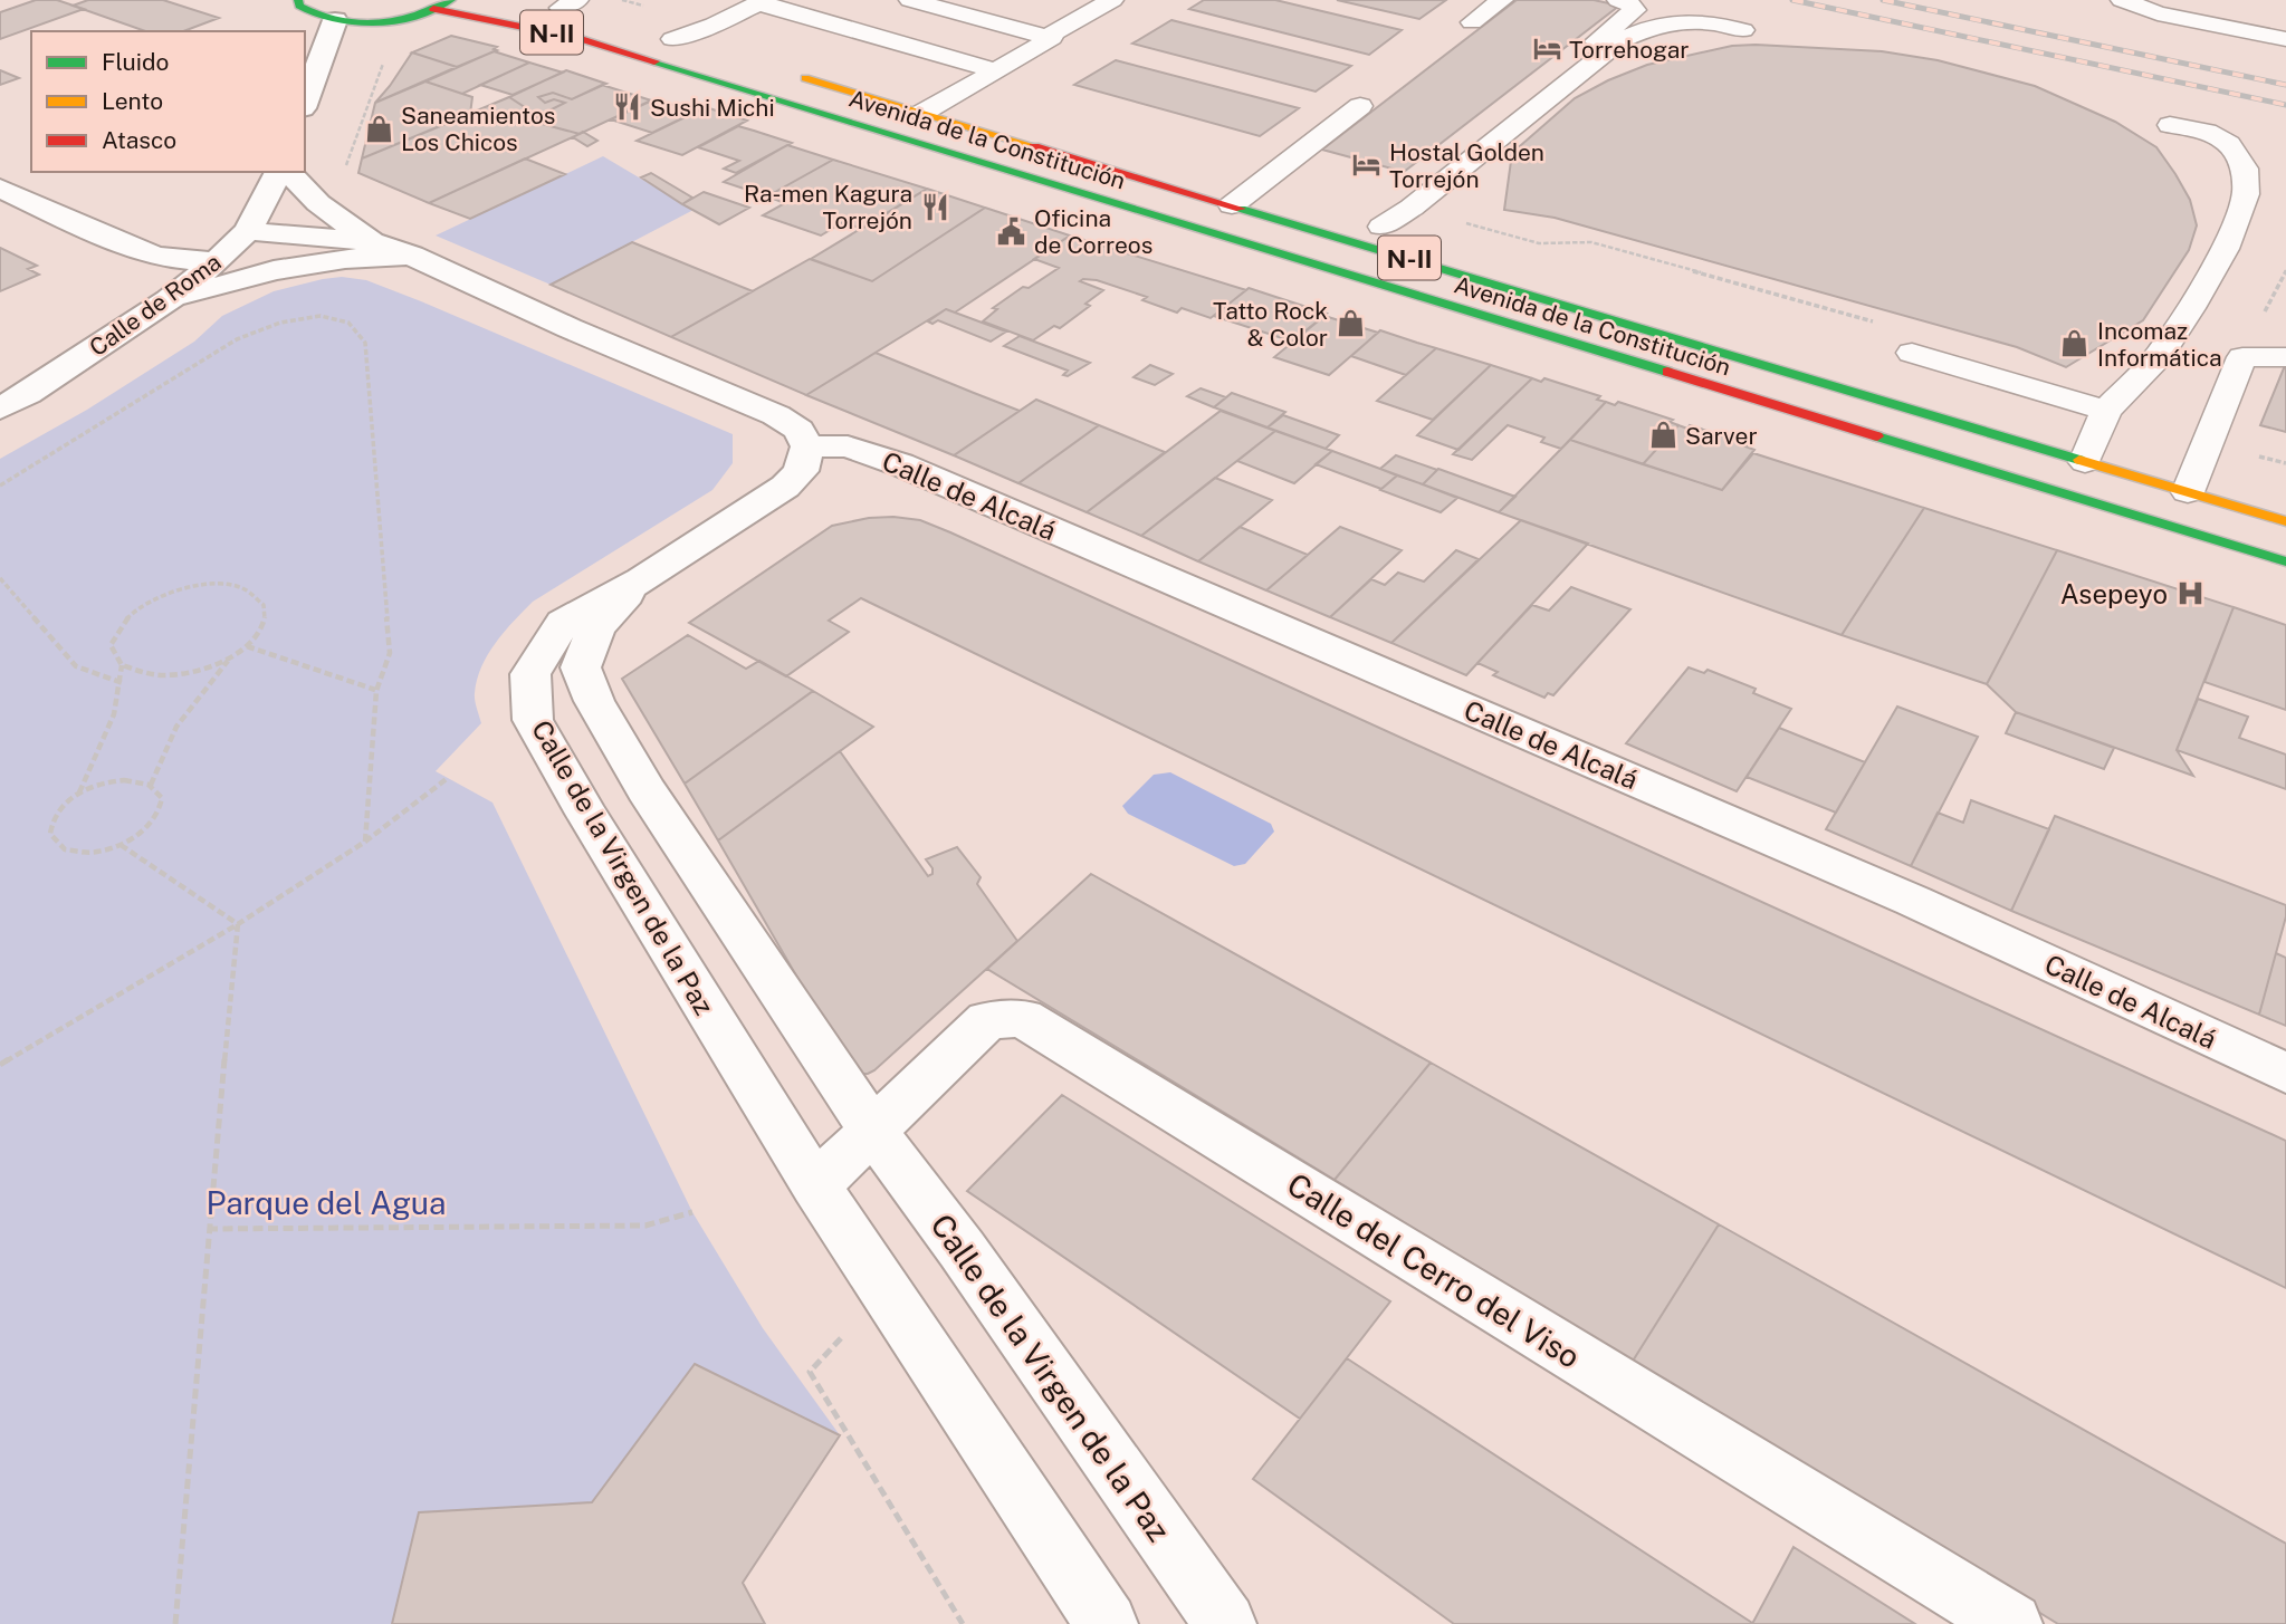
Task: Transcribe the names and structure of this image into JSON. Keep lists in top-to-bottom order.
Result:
{
  "streets": {
    "main road": ["N-II", "Avenida de la Constitución"],
    "street": [
      "Calle de Roma",
      "Calle de Alcalá",
      "Calle de la Virgen de la Paz",
      "Calle del Cerro del Viso"
    ]
  },
  "crossings": [
    ["N-II", "Avenida de la Constitución"],
    ["Calle de la Virgen de la Paz", "Calle del Cerro del Viso"]
  ],
  "parks": ["Parque del Agua"],
  "places": {
    "hotel": ["Torrehogar", "Hostal Golden Torrejón"],
    "restaurant": ["Sushi Michi", "Ra-men Kagura Torrejón"],
    "shop": [
      "Saneamientos Los Chicos",
      "Tatto Rock & Color",
      "Incomaz Informática",
      "Sarver"
    ],
    "public building": ["Oficina de Correos"],
    "hospital": ["Asepeyo"]
  },
  "legend": ["Fluido", "Lento", "Atasco"]
}
